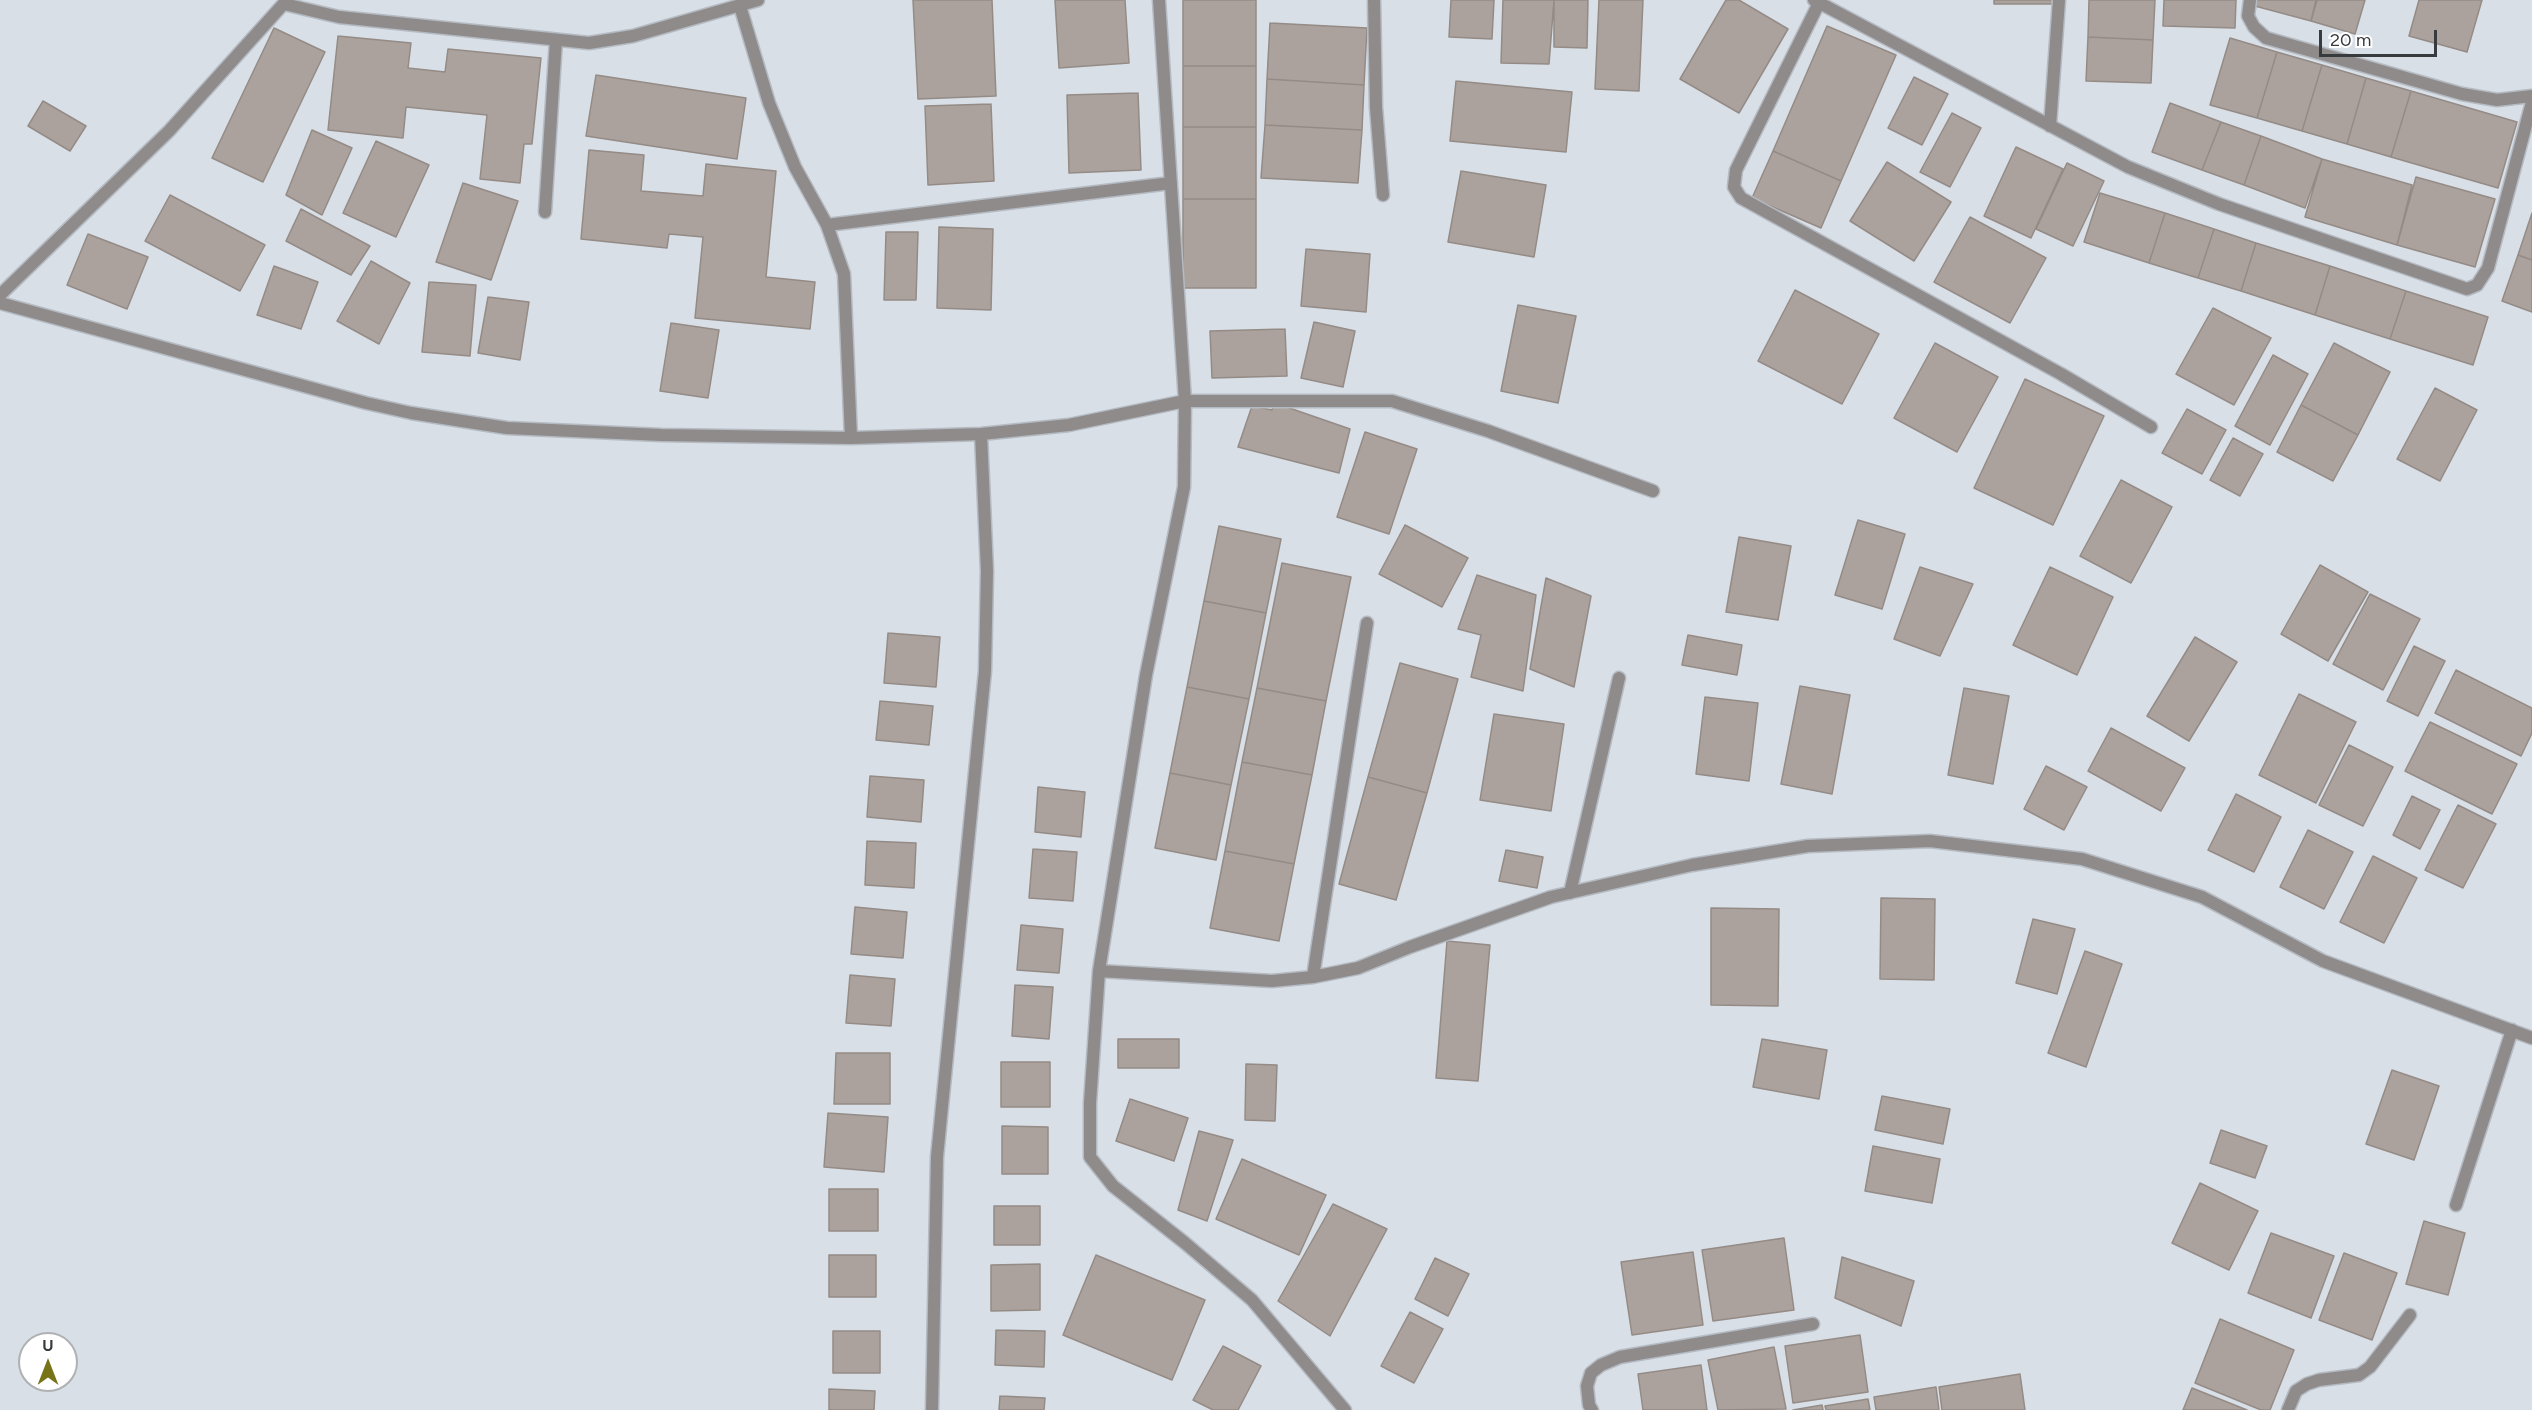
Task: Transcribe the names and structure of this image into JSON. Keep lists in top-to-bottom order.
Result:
{
  "scale_bar": "20 m",
  "north": "top"
}
